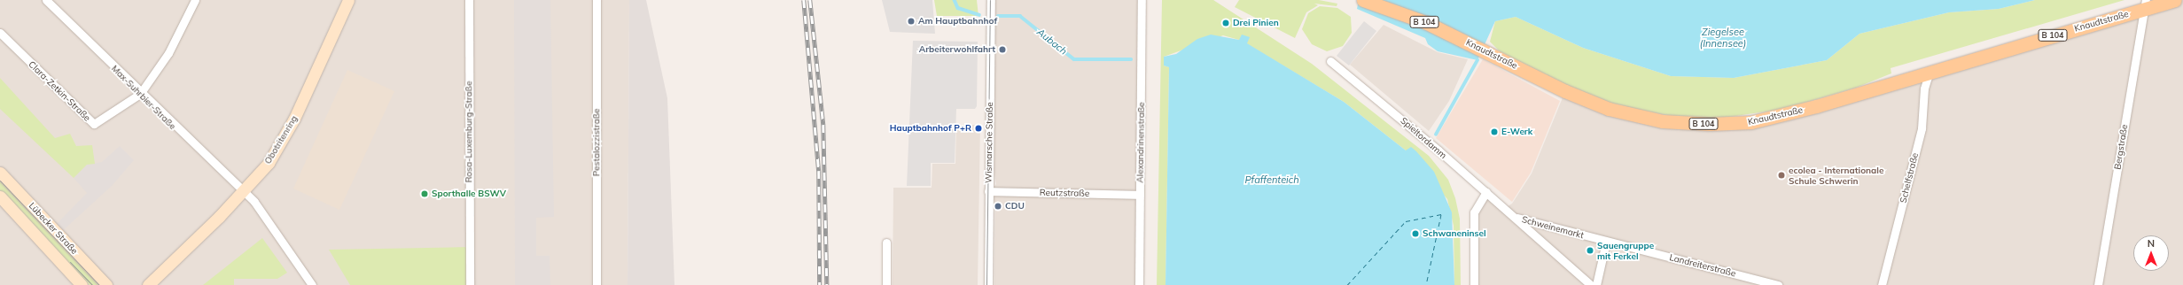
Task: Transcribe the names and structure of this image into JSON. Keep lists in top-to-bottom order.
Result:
{
  "streets": {
    "main road": ["Knaudtstraße", "B 104"],
    "street": [
      "Clara-Zetkin-Straße",
      "Max-Suhrbier-Straße",
      "Rosa-Luxemburg-Straße",
      "Spieltordamm",
      "Obotritenring",
      "Pestalozzistraße",
      "Wismarsche Straße",
      "Alexandrinenstraße",
      "Bergstraße",
      "Schelfstraße",
      "Reutzstraße",
      "Schweinemarkt",
      "Lübecker Straße",
      "Landreiterstraße"
    ]
  },
  "crossings": [
    ["Knaudtstraße", "Bergstraße"],
    ["Knaudtstraße", "Schelfstraße"],
    ["Clara-Zetkin-Straße", "Max-Suhrbier-Straße"],
    ["Max-Suhrbier-Straße", "Obotritenring"],
    ["Spieltordamm", "Schweinemarkt"],
    ["Wismarsche Straße", "Reutzstraße"],
    ["Alexandrinenstraße", "Reutzstraße"],
    ["Schweinemarkt", "Landreiterstraße"]
  ],
  "water": ["Ziegelsee (Innensee)", "Aubach", "Pfaffenteich"],
  "places": [
    "Am Hauptbahnhof",
    "Drei Pinien",
    "Arbeiterwohlfahrt",
    "Hauptbahnhof P+R",
    "E-Werk",
    "ecolea - Internationale Schule Schwerin",
    "Sporthalle BSWV",
    "CDU",
    "Schwaneninsel",
    "Sauengruppe mit Ferkel"
  ],
  "north": "top"
}
